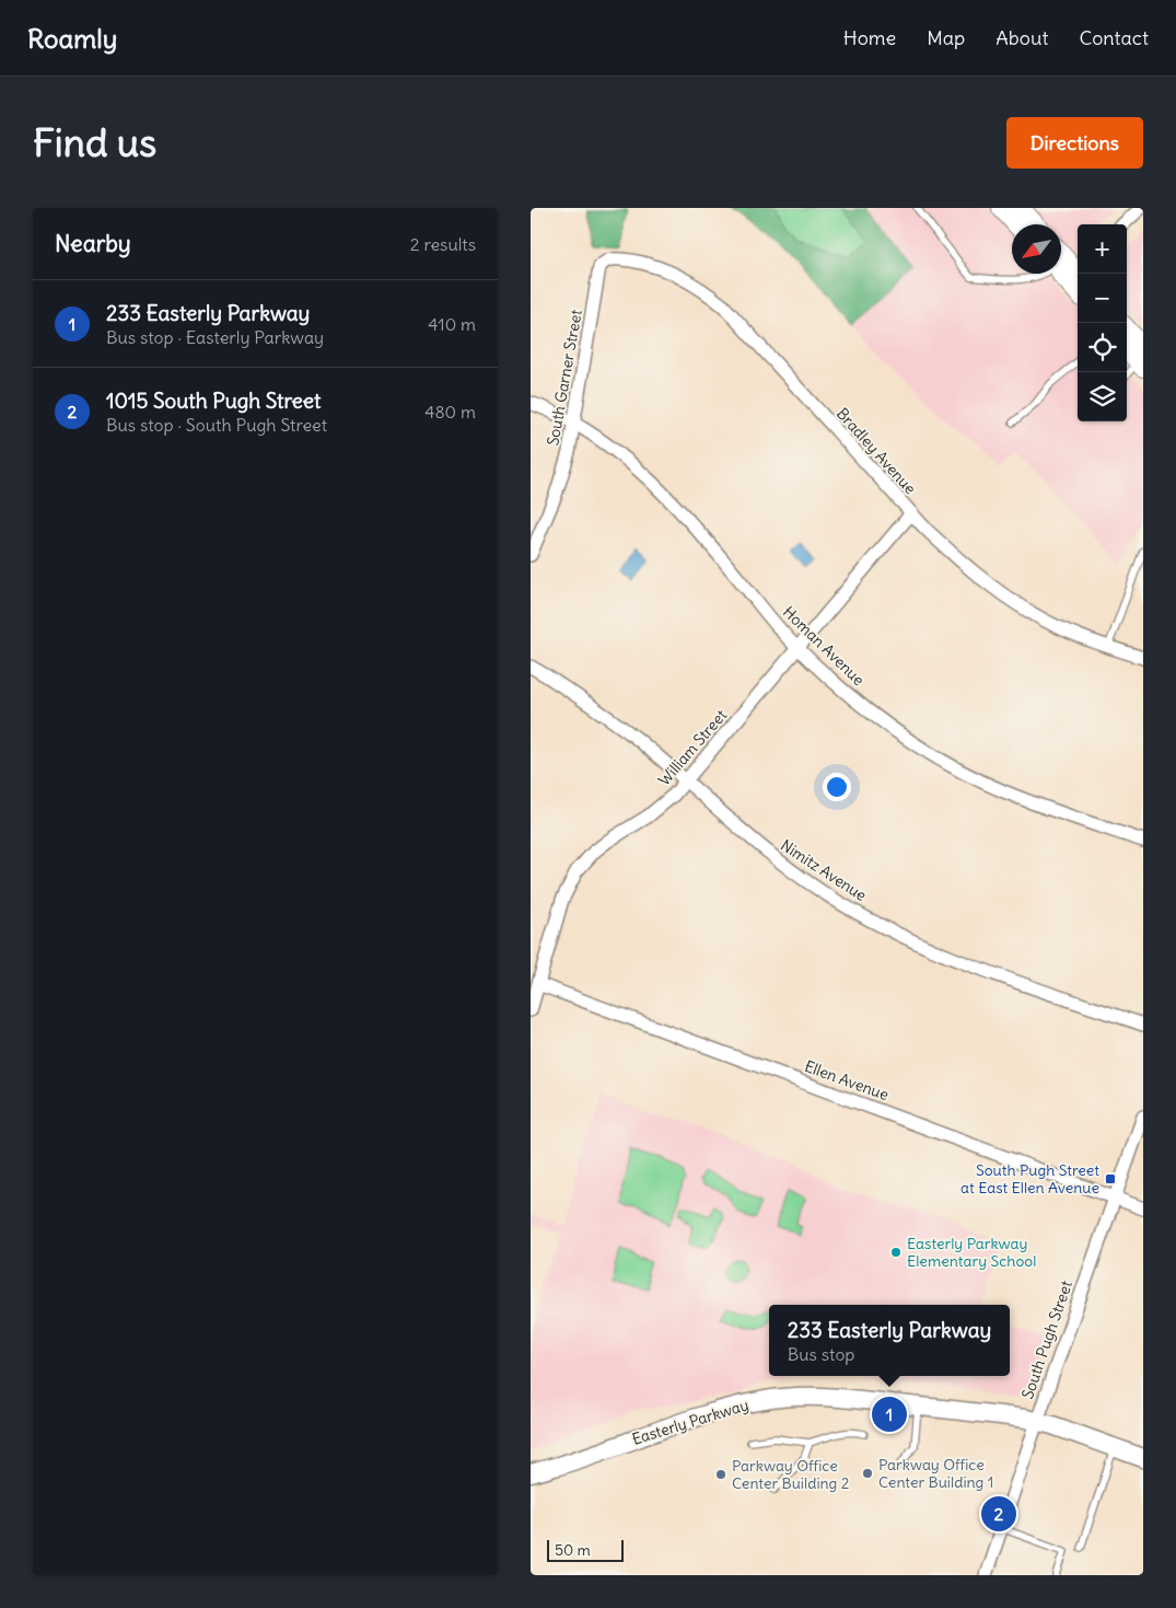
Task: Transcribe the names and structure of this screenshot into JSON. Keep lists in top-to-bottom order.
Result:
{
  "streets": {
    "main road": ["Easterly Parkway"],
    "street": [
      "South Garner Street",
      "Bradley Avenue",
      "Homan Avenue",
      "William Street",
      "Nimitz Avenue",
      "Ellen Avenue",
      "South Pugh Street"
    ]
  },
  "crossings": [
    ["South Garner Street", "Bradley Avenue"],
    ["South Garner Street", "Homan Avenue"],
    ["Bradley Avenue", "William Street"],
    ["Homan Avenue", "William Street"],
    ["William Street", "Nimitz Avenue"],
    ["William Street", "Ellen Avenue"],
    ["Ellen Avenue", "South Pugh Street"],
    ["South Pugh Street", "Easterly Parkway"]
  ],
  "places": {
    "transit": ["South Pugh Street at East Ellen Avenue"],
    "other": ["Easterly Parkway Elementary School", "Parkway Office Center Building 1", "Parkway Office Center Building 2"]
  },
  "scale_bar": "50 m",
  "north": "bottom left",
  "page": {
    "header": "Roamly",
    "nav": [
      "Home",
      "Map",
      "About",
      "Contact"
    ],
    "buttons": "Directions",
    "title": "Find us",
    "heading": ["Nearby", "2 results"],
    "map_buttons": ["+", "−"],
    "list": [
      {
        "mark": "1",
        "name": "233 Easterly Parkway",
        "note": "Bus stop · Easterly Parkway",
        "value": "410 m"
      },
      {
        "mark": "2",
        "name": "1015 South Pugh Street",
        "note": "Bus stop · South Pugh Street",
        "value": "480 m"
      }
    ],
    "popup": ["233 Easterly Parkway", "Bus stop"],
    "pins": ["1", "2"],
    "scale": "50 m"
  }
}
